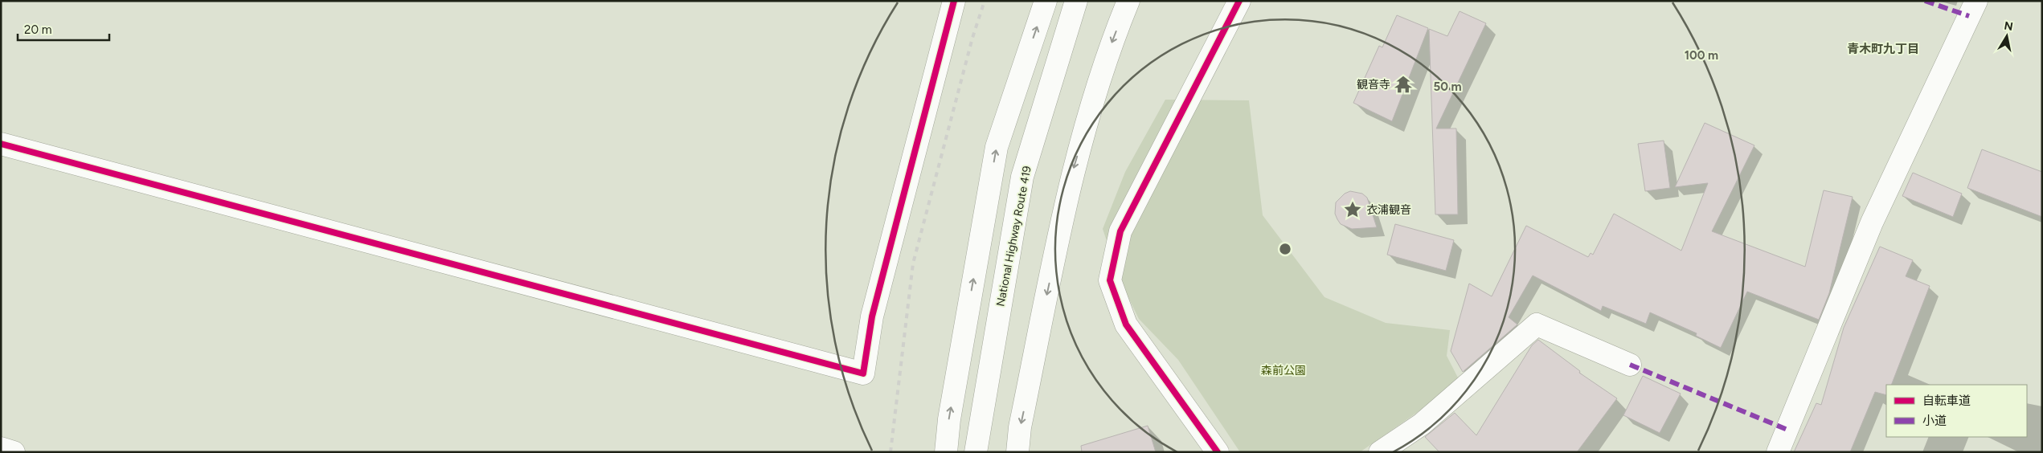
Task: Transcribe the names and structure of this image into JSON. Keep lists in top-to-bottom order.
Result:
{
  "streets": {
    "main road": ["National Highway Route 419"]
  },
  "districts": ["青木町九丁目"],
  "parks": ["森前公園"],
  "places": {
    "temple": ["観音寺"],
    "place": ["衣浦観音"]
  },
  "legend": ["自転車道", "小道"],
  "scale_bar": "20 m",
  "north": "top",
  "rings": ["100 m", "50 m"]
}
